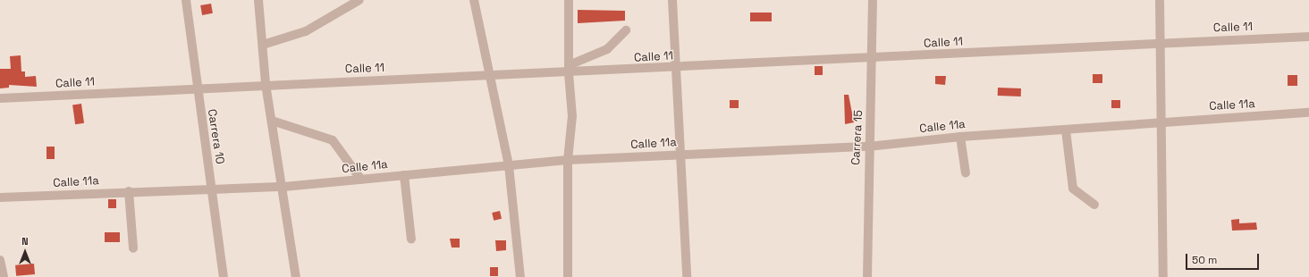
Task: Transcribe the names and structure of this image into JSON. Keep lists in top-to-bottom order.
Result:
{
  "streets": {
    "street": [
      "Calle 11",
      "Calle 11a",
      "Carrera 10",
      "Carrera 15"
    ]
  },
  "crossings": [
    ["Calle 11", "Carrera 10"],
    ["Calle 11", "Carrera 15"],
    ["Calle 11a", "Carrera 10"],
    ["Calle 11a", "Carrera 15"]
  ],
  "scale_bar": "50 m",
  "north": "top"
}
